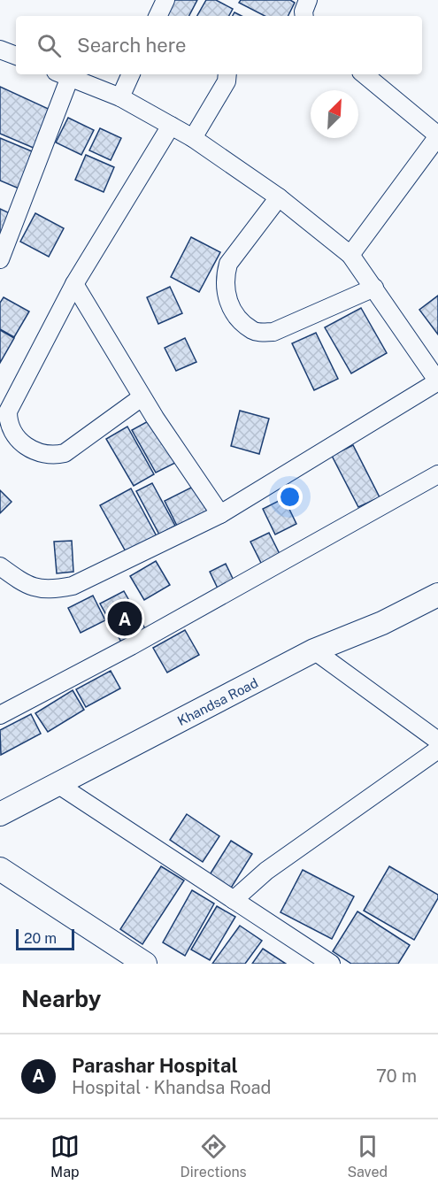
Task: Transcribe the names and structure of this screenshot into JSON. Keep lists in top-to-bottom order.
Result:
{
  "streets": {
    "street": ["Khandsa Road"]
  },
  "scale_bar": "20 m",
  "north": "top right",
  "page": {
    "search": "Search here",
    "pins": "A",
    "scale": "20 m",
    "heading": "Nearby",
    "list": [
      {
        "mark": "A",
        "name": "Parashar Hospital",
        "note": "Hospital · Khandsa Road",
        "value": "70 m"
      }
    ],
    "nav": ["Map", "Directions", "Saved"]
  }
}
